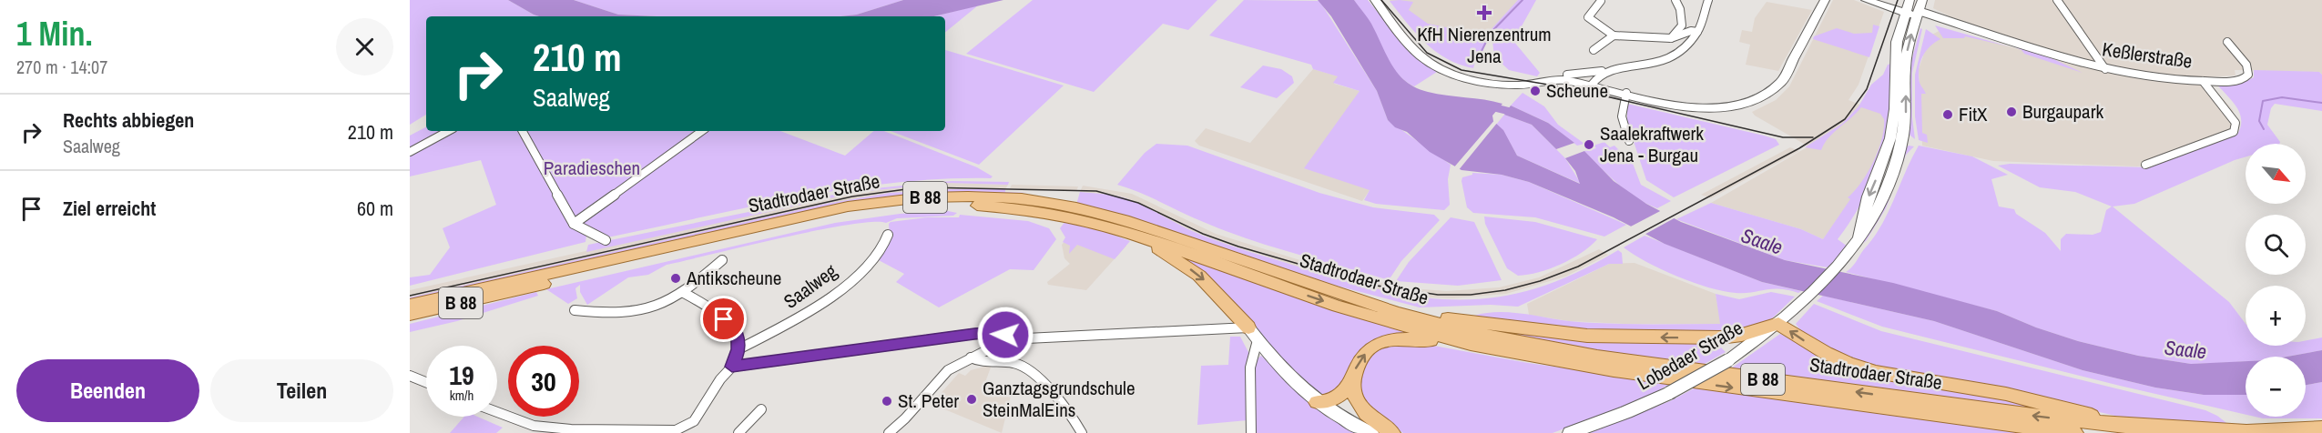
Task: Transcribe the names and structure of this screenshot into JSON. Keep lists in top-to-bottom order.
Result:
{
  "streets": {
    "main road": [
      "Keßlerstraße",
      "Stadtrodaer Straße",
      "B 88",
      "Lobedaer Straße"
    ],
    "street": ["Saalweg"]
  },
  "crossings": [
    ["Keßlerstraße", "Lobedaer Straße"]
  ],
  "water": ["Saale"],
  "parks": ["Paradieschen"],
  "places": {
    "health": ["KfH Nierenzentrum Jena"],
    "other": [
      "Scheune",
      "Burgaupark",
      "FitX",
      "Saalekraftwerk Jena - Burgau",
      "Antikscheune",
      "Ganztagsgrundschule SteinMalEins",
      "St. Peter"
    ]
  },
  "north": "bottom right",
  "page": {
    "heading": ["1 Min.", "270 m · 14:07"],
    "turn": ["210 m", "Saalweg"],
    "list": [
      {
        "name": "Rechts abbiegen",
        "note": "Saalweg",
        "value": "210 m"
      },
      {
        "name": "Ziel erreicht",
        "value": "60 m"
      }
    ],
    "map_buttons": ["+", "−"],
    "speed": "19 km/h",
    "limit": "30",
    "buttons": ["Beenden", "Teilen"]
  }
}
